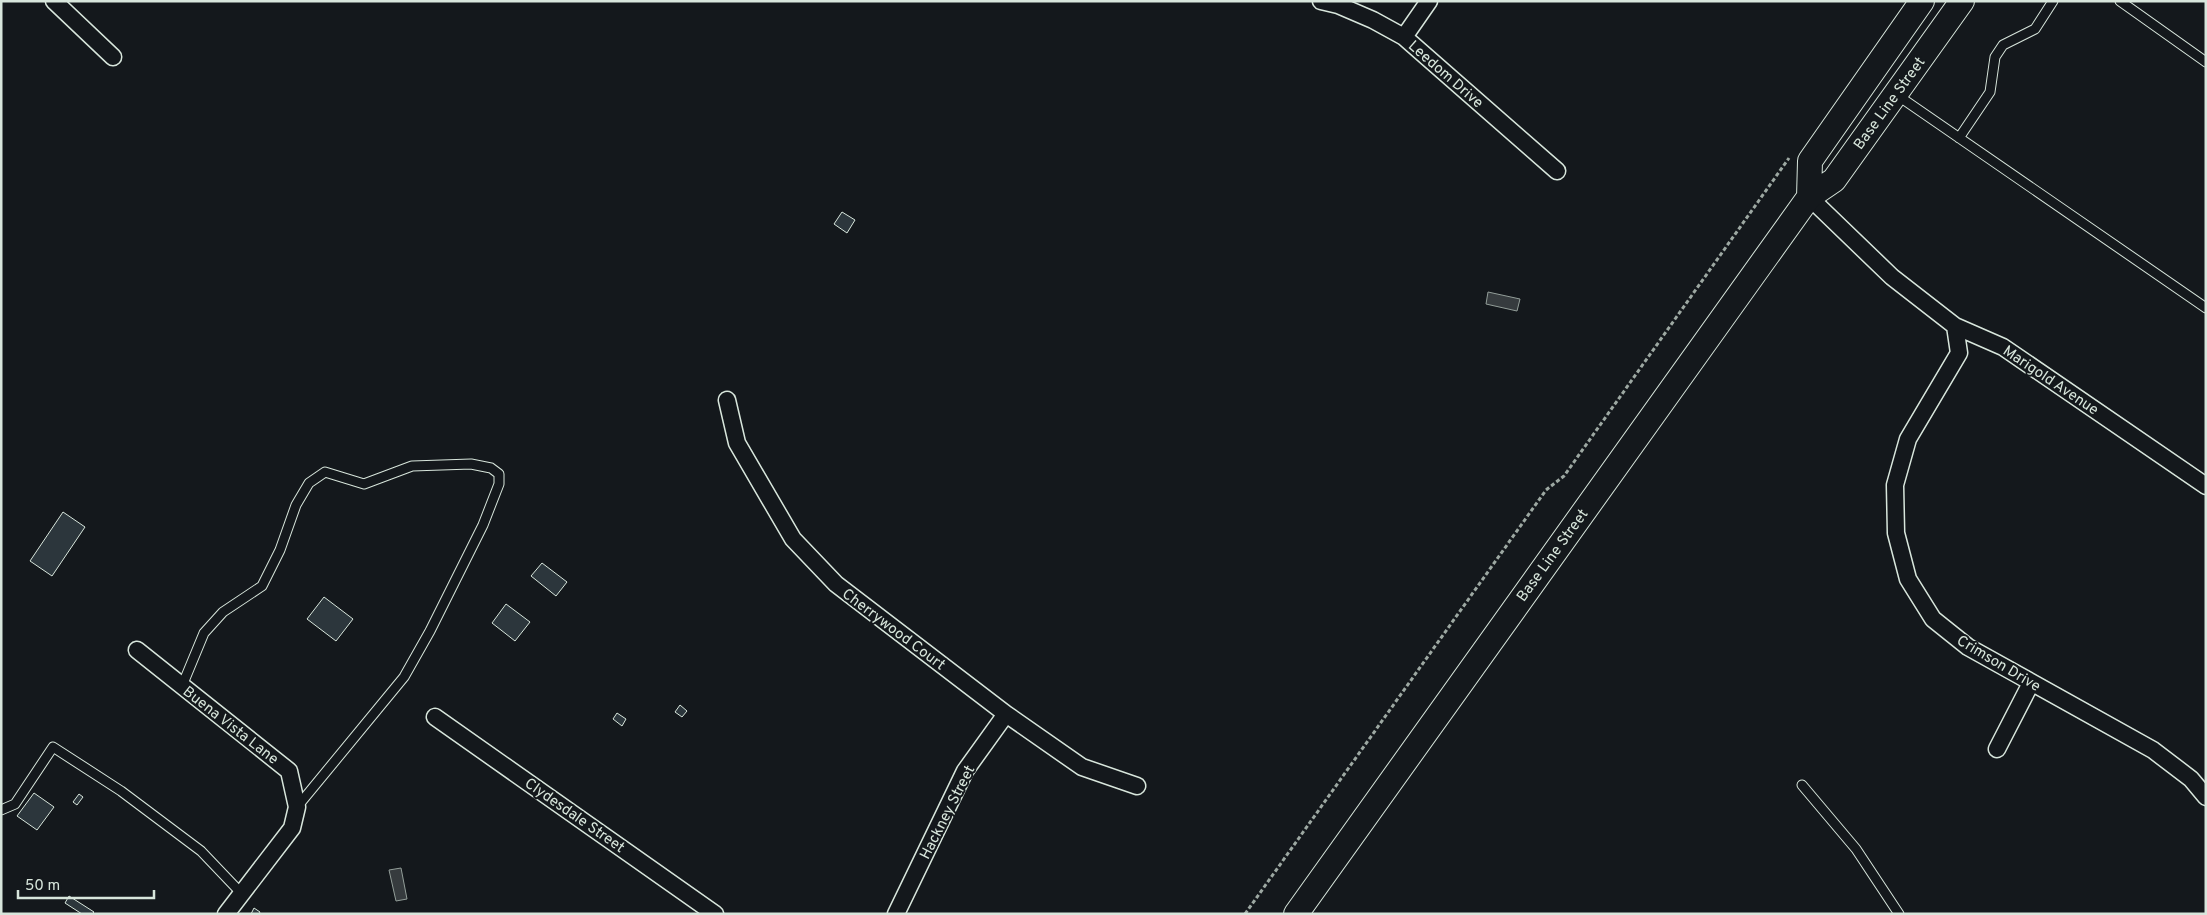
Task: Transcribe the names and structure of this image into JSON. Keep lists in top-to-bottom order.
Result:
{
  "streets": {
    "main road": ["Base Line Street"],
    "street": [
      "Leedom Drive",
      "Marigold Avenue",
      "Cherrywood Court",
      "Crimson Drive",
      "Buena Vista Lane",
      "Hackney Street",
      "Clydesdale Street"
    ]
  },
  "crossings": [
    ["Base Line Street", "Marigold Avenue"],
    ["Marigold Avenue", "Crimson Drive"],
    ["Cherrywood Court", "Hackney Street"]
  ],
  "scale_bar": "50 m"
}
